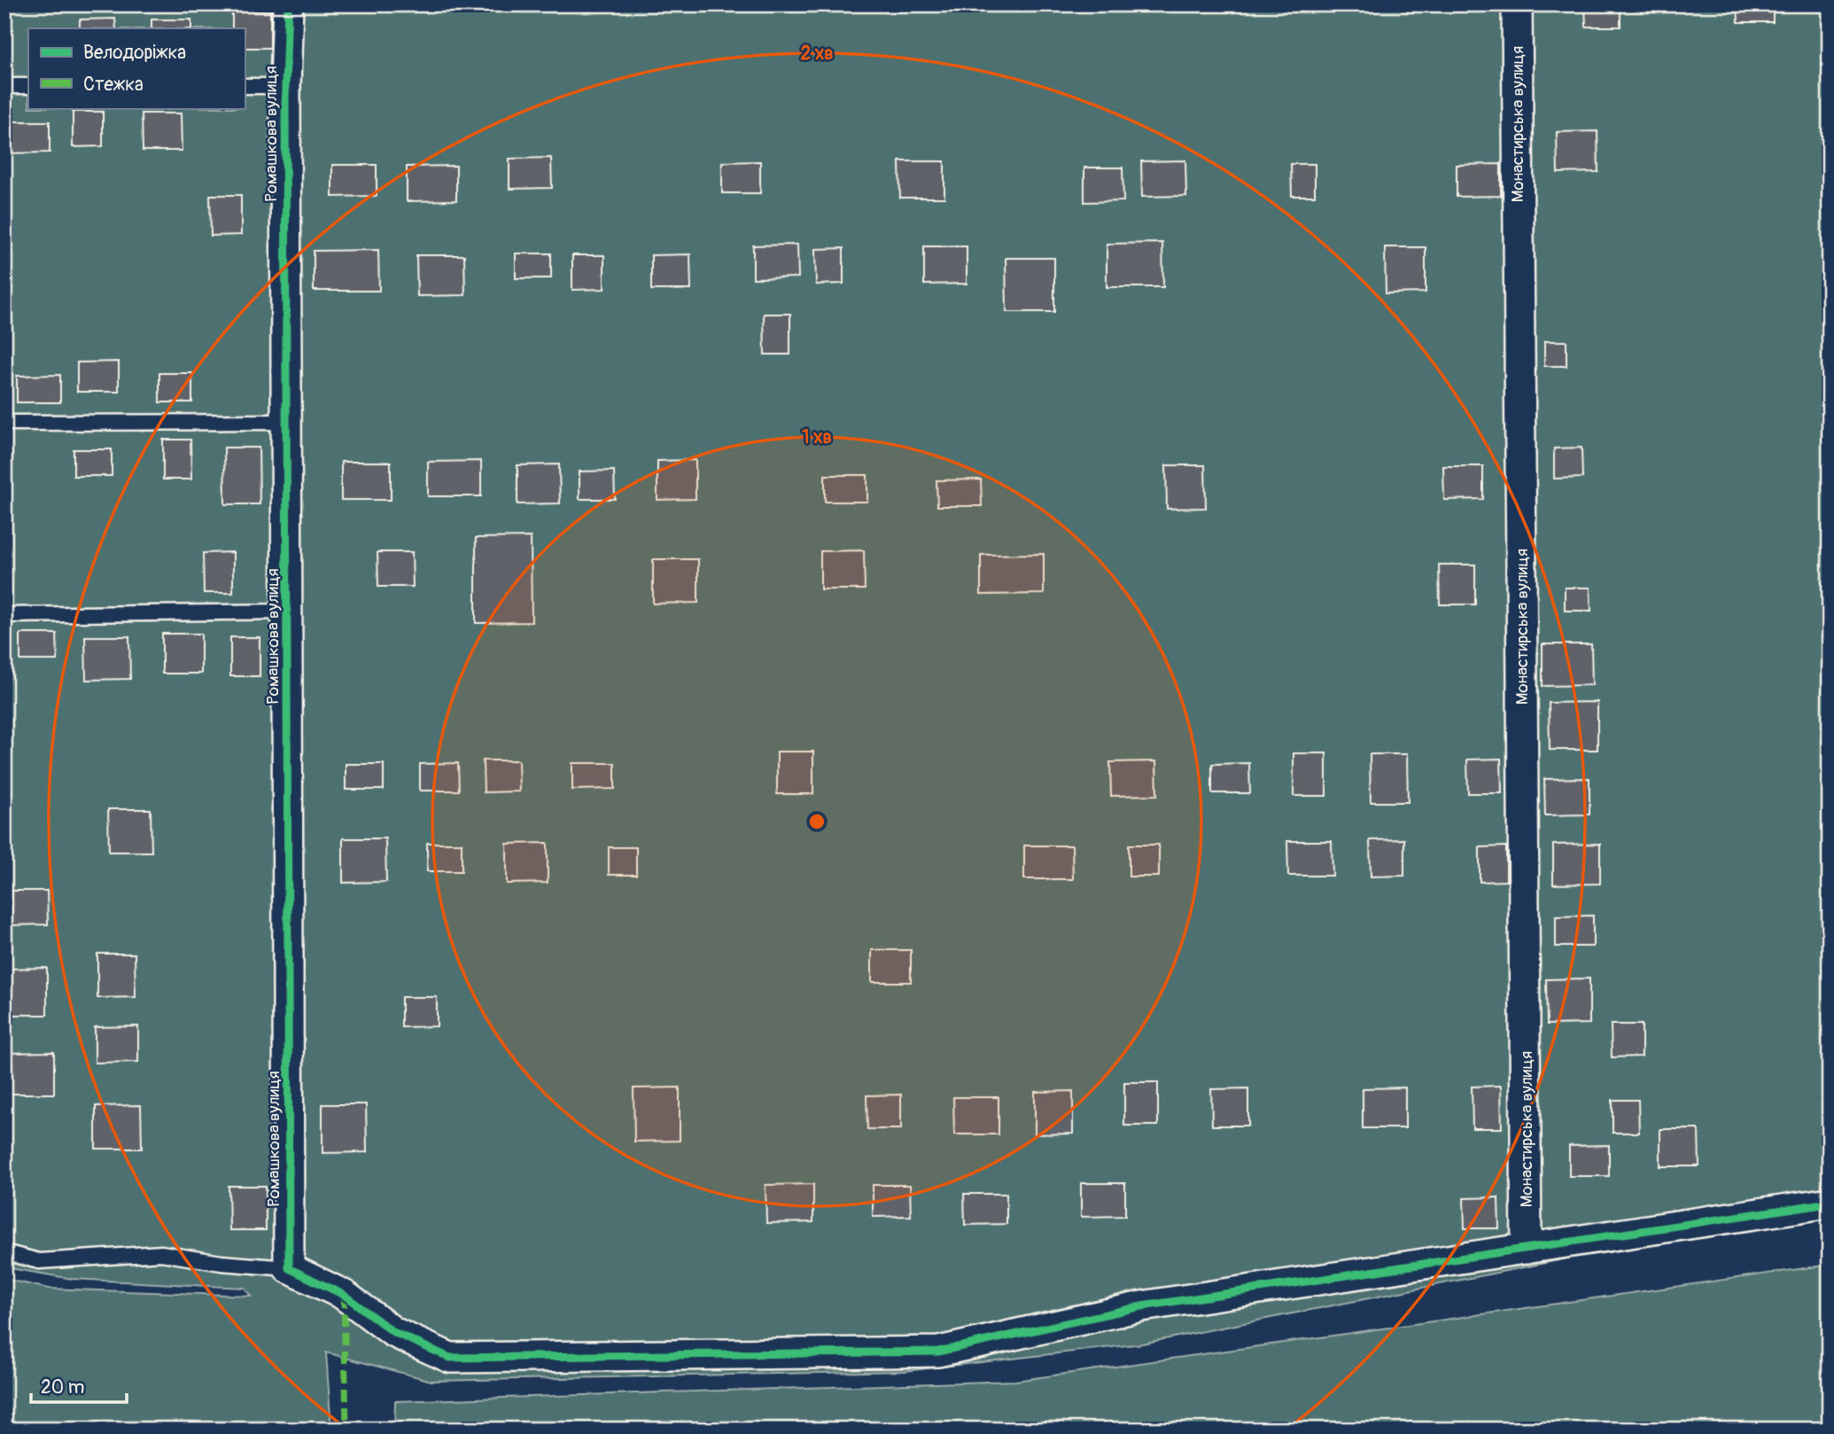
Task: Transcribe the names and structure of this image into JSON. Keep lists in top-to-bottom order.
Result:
{
  "streets": {
    "street": ["Монастирська вулиця", "Ромашкова вулиця"]
  },
  "legend": ["Велодоріжка", "Стежка"],
  "scale_bar": "20 m",
  "rings": ["2 хв", "1 хв"]
}
